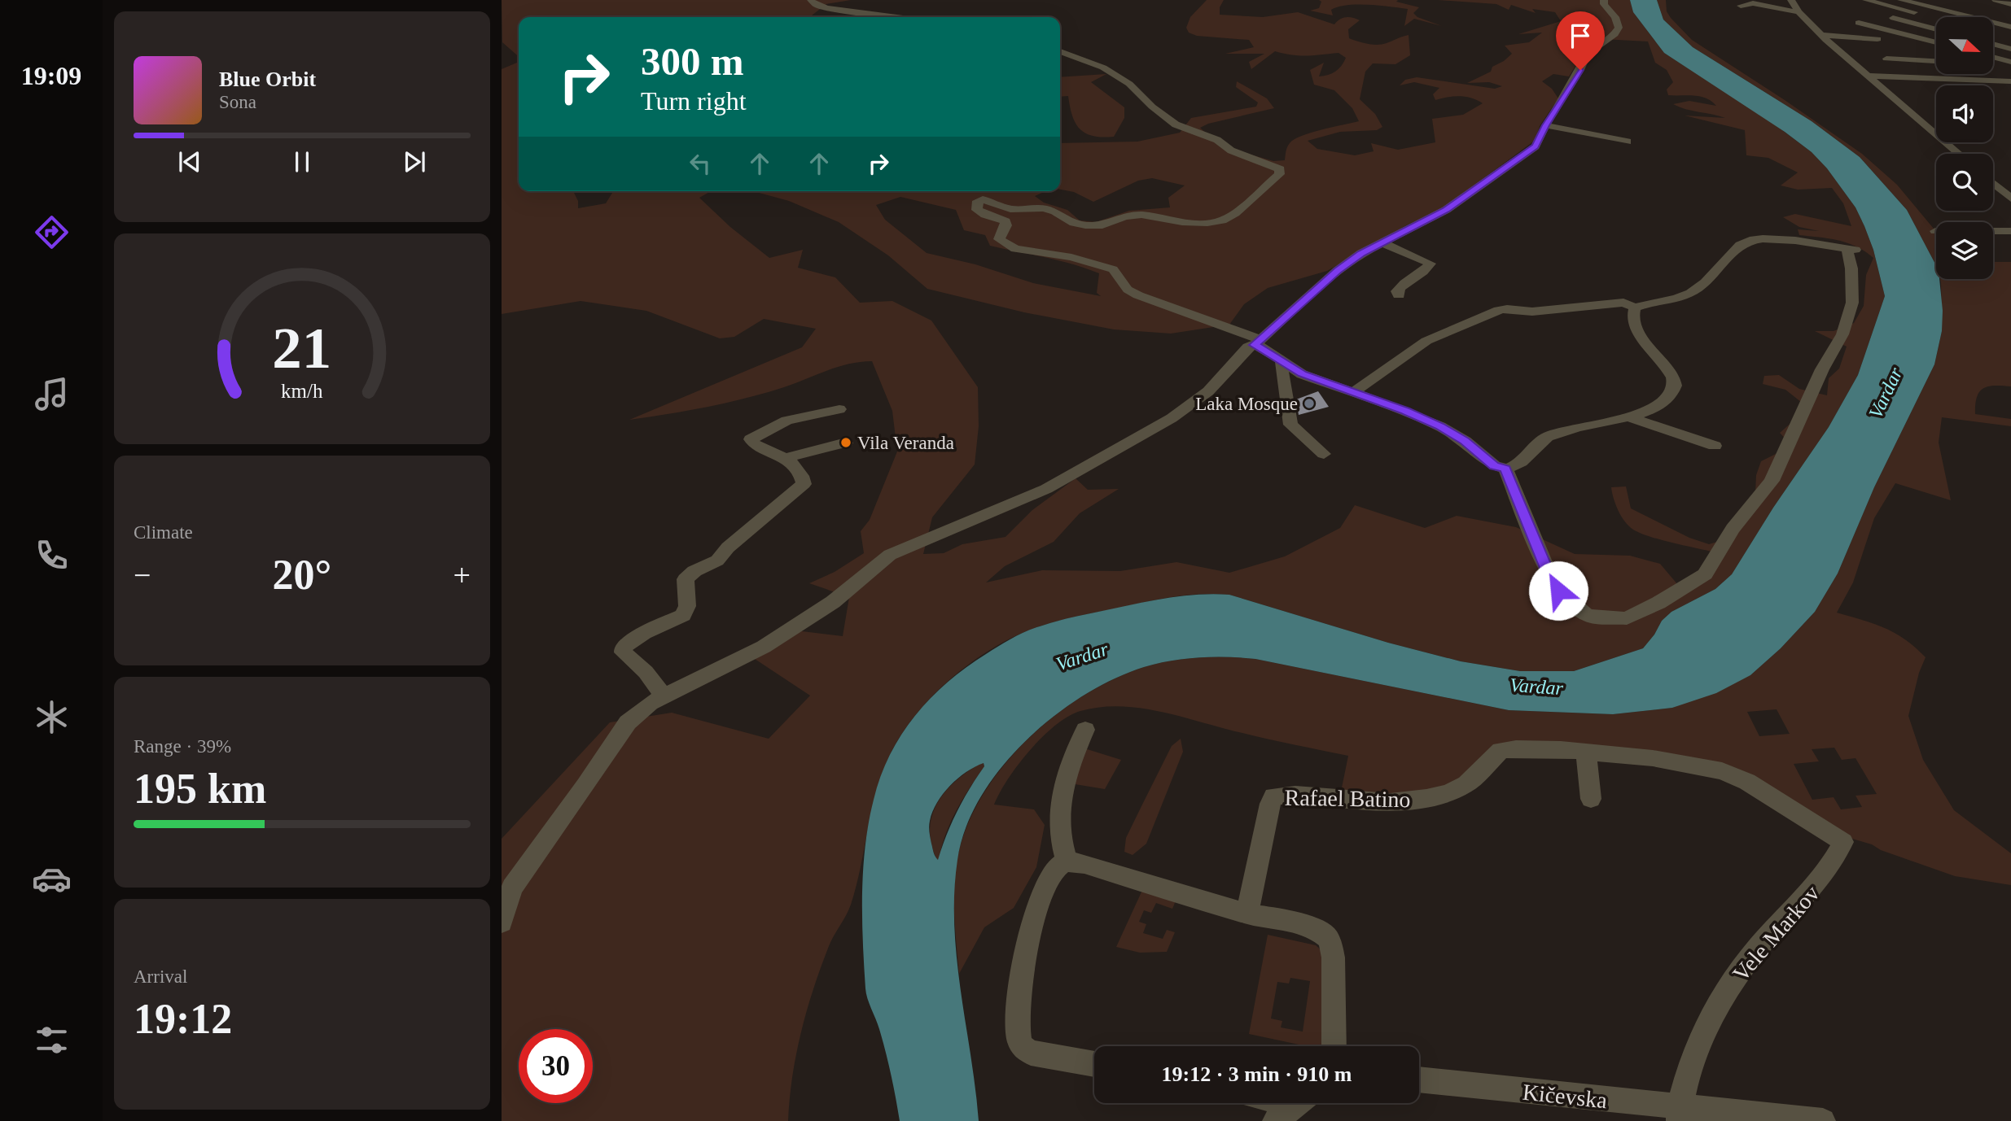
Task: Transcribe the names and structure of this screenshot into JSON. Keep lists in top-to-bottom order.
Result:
{
  "streets": {
    "street": ["Rafael Batino", "Vele Markov", "Kičevska"]
  },
  "crossings": [
    ["Rafael Batino", "Vele Markov"],
    ["Vele Markov", "Kičevska"]
  ],
  "water": ["Vardar"],
  "places": ["Laka Mosque", "Vila Veranda"],
  "north": "right",
  "page": {
    "tabs": "19:09",
    "turn": ["300 m", "Turn right"],
    "song": ["Blue Orbit", "Sona"],
    "tile": [
      "Climate",
      ["Range · 39%", "195 km"],
      ["Arrival", "19:12"]
    ],
    "heat": ["−", "20°", "+"],
    "limit": "30",
    "trip": "19:12 · 3 min · 910 m",
    "gauge": ["21", "km/h"]
  }
}
